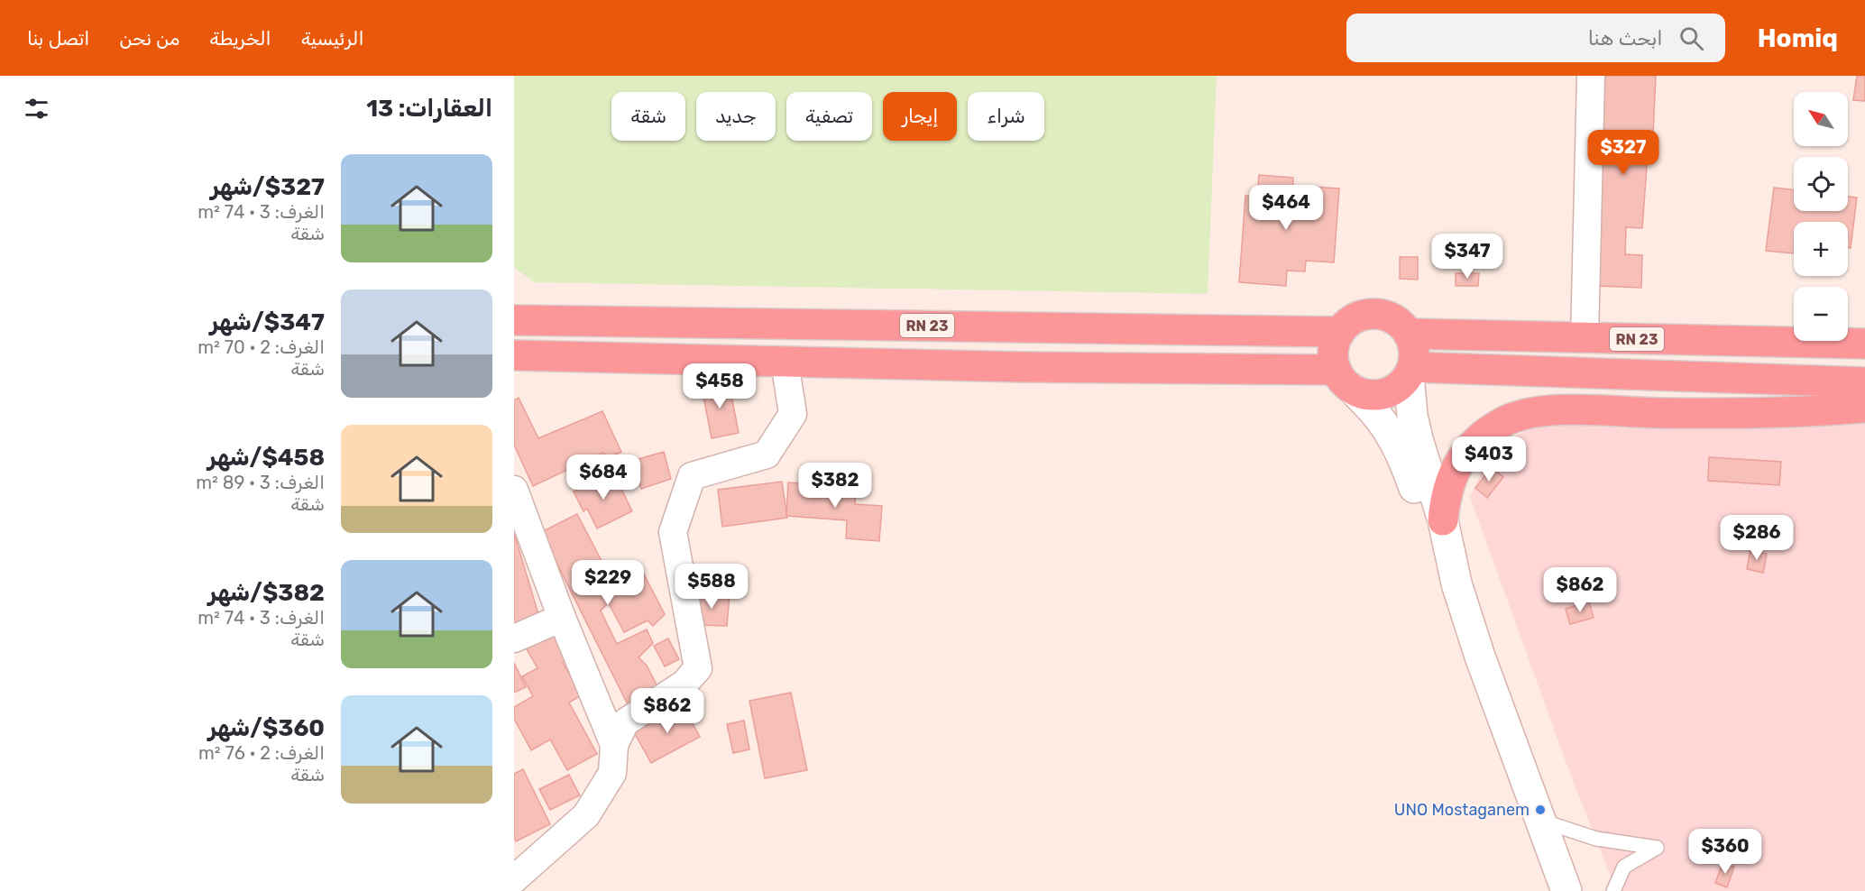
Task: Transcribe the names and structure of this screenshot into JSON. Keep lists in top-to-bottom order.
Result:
{
  "streets": {
    "highway": ["RN 23"]
  },
  "places": ["UNO Mostaganem"],
  "north": "top left",
  "page": {
    "header": "Homiq",
    "search": "ابحث هنا",
    "nav": [
      "الرئيسية",
      "الخريطة",
      "من نحن",
      "اتصل بنا"
    ],
    "heading": "العقارات: 13",
    "map_buttons": ["+", "−"],
    "chip": [
      "شراء",
      "إيجار",
      "تصفية",
      "جديد",
      "شقة"
    ],
    "price": [
      "$327",
      "$464",
      "$347",
      "$458",
      "$403",
      "$684",
      "$382",
      "$286",
      "$229",
      "$588",
      "$862",
      "$862",
      "$360"
    ],
    "list": [
      {
        "name": "$327/شهر",
        "note": "الغرف: 3 · 74 m² · شقة"
      },
      {
        "name": "$347/شهر",
        "note": "الغرف: 2 · 70 m² · شقة"
      },
      {
        "name": "$458/شهر",
        "note": "الغرف: 3 · 89 m² · شقة"
      },
      {
        "name": "$382/شهر",
        "note": "الغرف: 3 · 74 m² · شقة"
      },
      {
        "name": "$360/شهر",
        "note": "الغرف: 2 · 76 m² · شقة"
      }
    ]
  }
}
